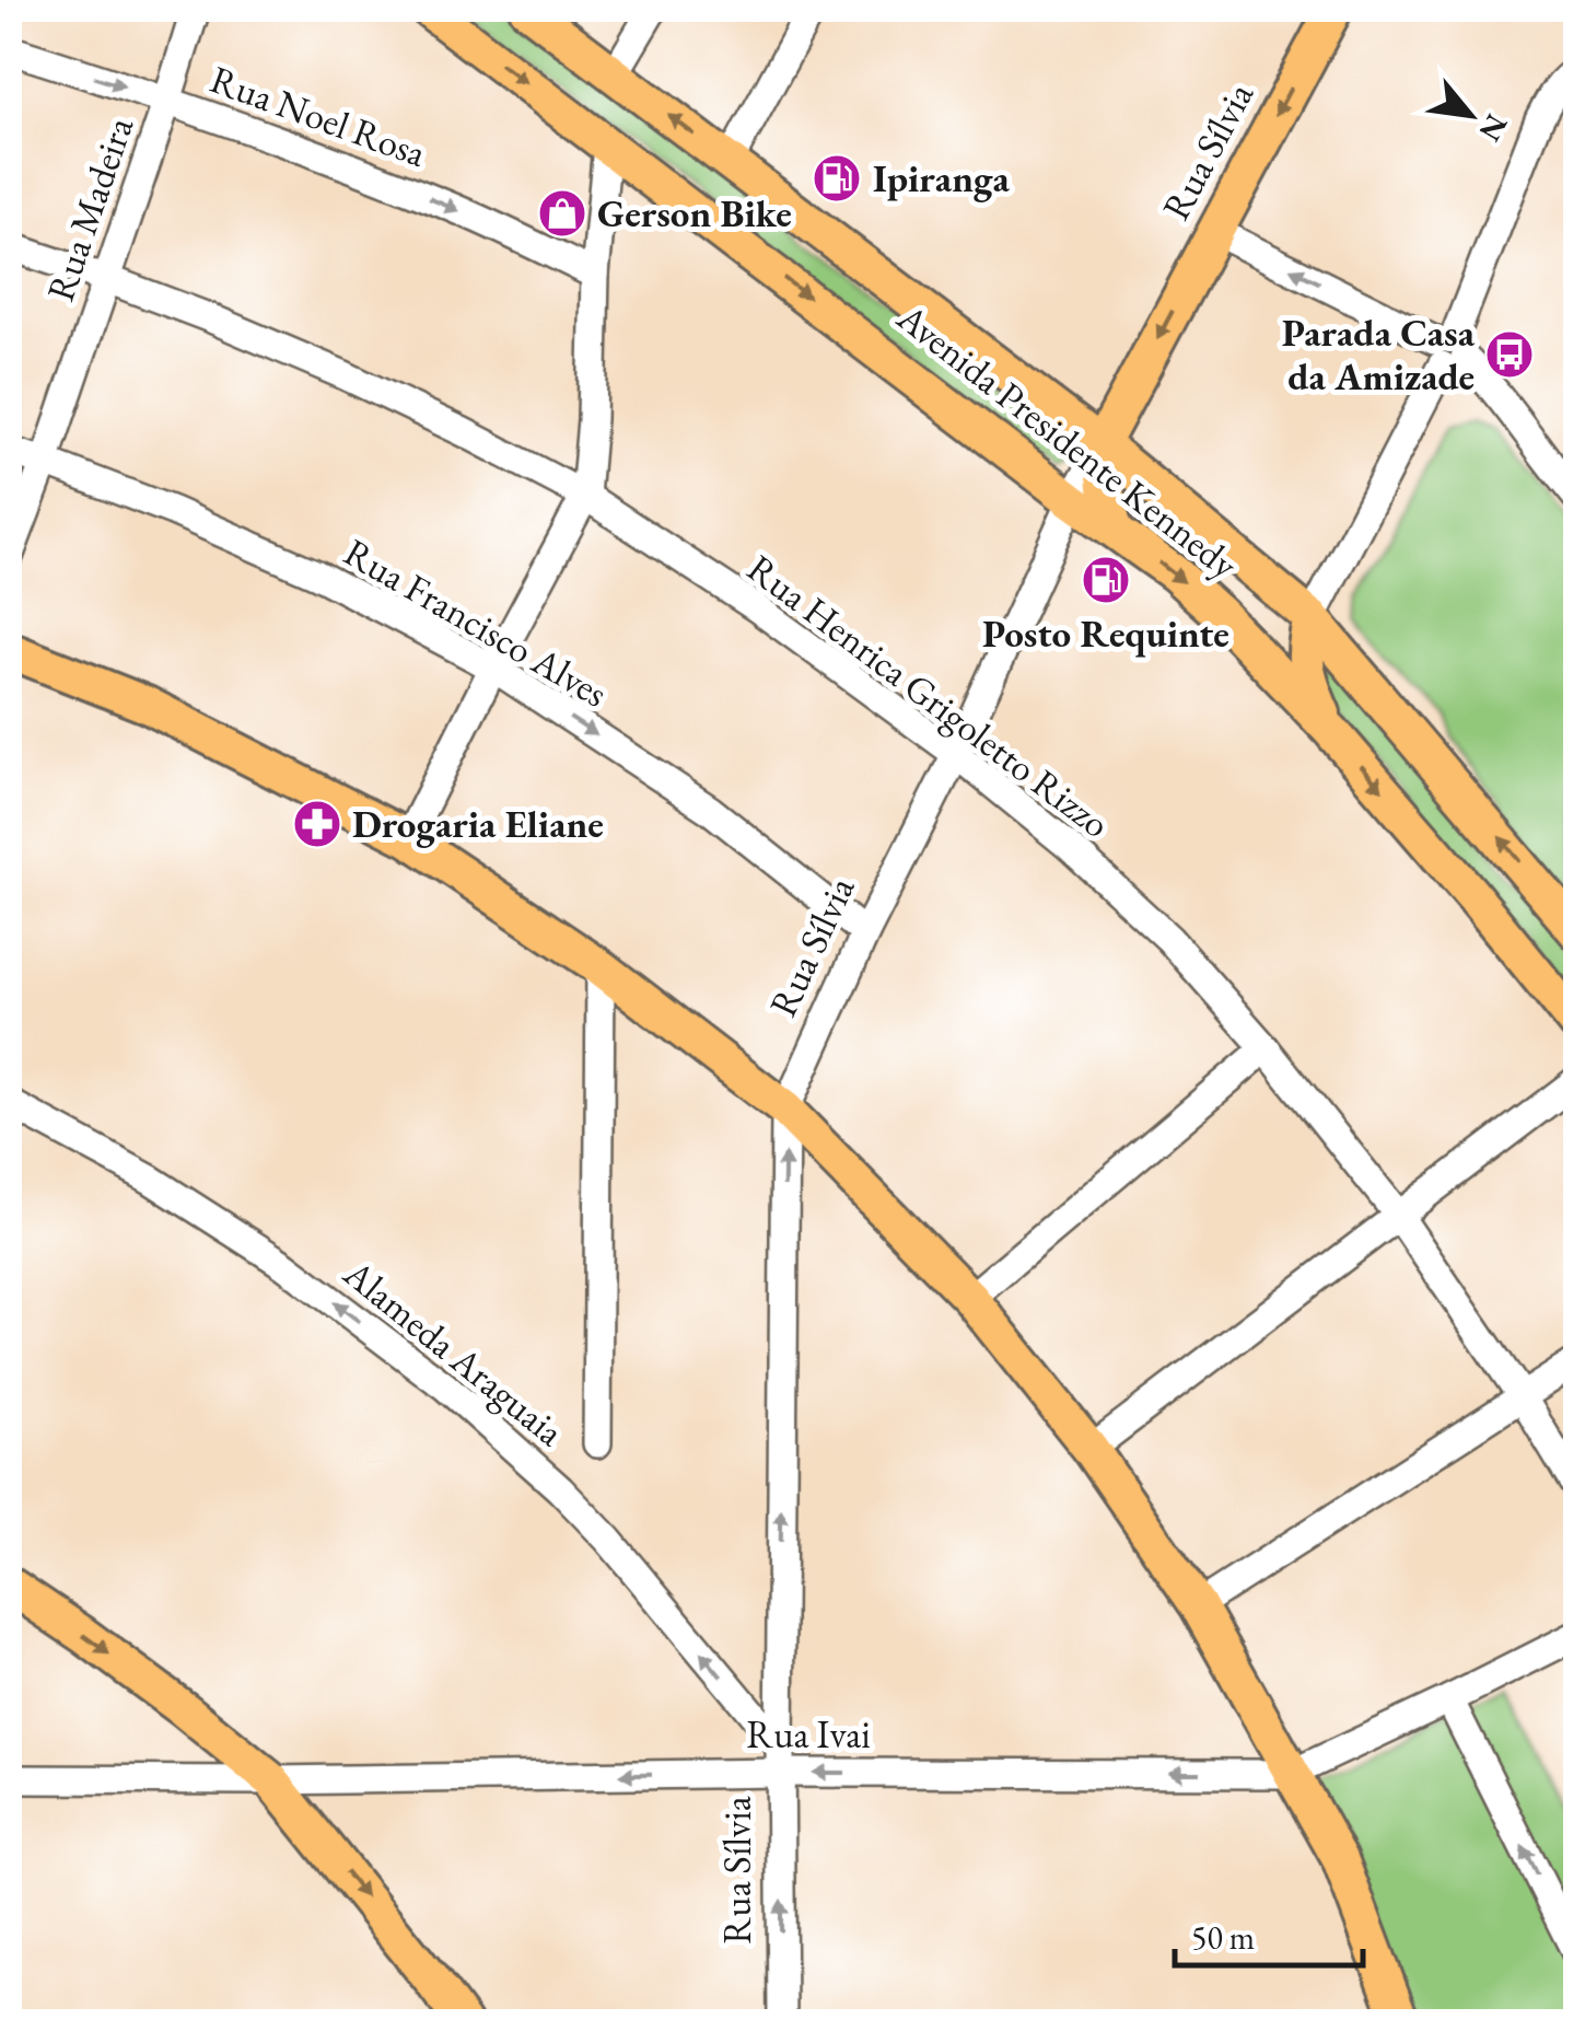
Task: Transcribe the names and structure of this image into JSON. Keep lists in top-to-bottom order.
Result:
{
  "streets": {
    "main road": ["Rua Sílvia", "Avenida Presidente Kennedy"],
    "street": [
      "Rua Noel Rosa",
      "Rua Madeira",
      "Rua Francisco Alves",
      "Rua Henrica Grigoletto Rizzo",
      "Alameda Araguaia",
      "Rua Ivai"
    ]
  },
  "crossings": [
    ["Rua Noel Rosa", "Rua Madeira"],
    ["Rua Sílvia", "Avenida Presidente Kennedy"],
    ["Rua Sílvia", "Rua Francisco Alves"],
    ["Rua Sílvia", "Rua Henrica Grigoletto Rizzo"],
    ["Rua Sílvia", "Alameda Araguaia"],
    ["Rua Sílvia", "Rua Ivai"],
    ["Rua Madeira", "Rua Francisco Alves"],
    ["Rua Madeira", "Rua Henrica Grigoletto Rizzo"],
    ["Alameda Araguaia", "Rua Ivai"]
  ],
  "one_way": [
    "Rua Noel Rosa",
    "Rua Francisco Alves",
    "Alameda Araguaia",
    "Rua Ivai"
  ],
  "places": {
    "fuel station": ["Ipiranga", "Posto Requinte"],
    "shop": ["Gerson Bike"],
    "bus stop": ["Parada Casa da Amizade"],
    "pharmacy": ["Drogaria Eliane"]
  },
  "scale_bar": "50 m",
  "north": "bottom right"
}
